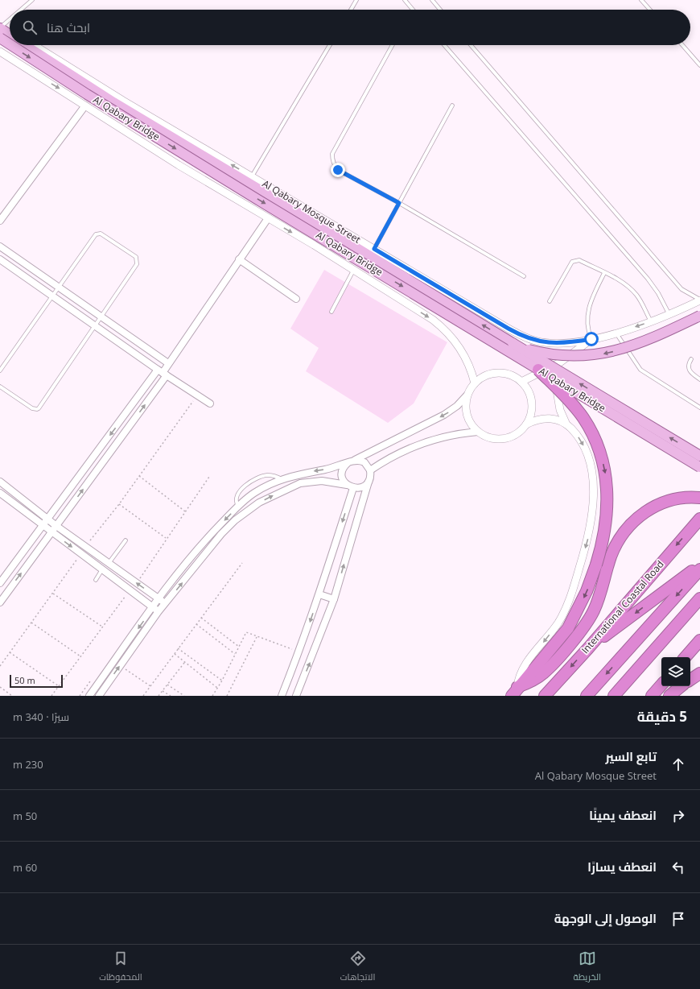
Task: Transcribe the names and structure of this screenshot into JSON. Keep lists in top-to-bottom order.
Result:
{
  "streets": {
    "highway": ["International Coastal Road"],
    "main road": ["Al Qabary Bridge"],
    "street": ["Al Qabary Mosque Street"]
  },
  "scale_bar": "50 m",
  "page": {
    "search": "ابحث هنا",
    "scale": "50 m",
    "heading": ["5 دقيقة", "سيرًا · 340 m"],
    "list": [
      ["تابع السير", "Al Qabary Mosque Street", "230 m"],
      ["انعطف يمينًا", "50 m"],
      ["انعطف يسارًا", "60 m"],
      "الوصول إلى الوجهة"
    ],
    "nav": ["الخريطة", "الاتجاهات", "المحفوظات"]
  }
}
